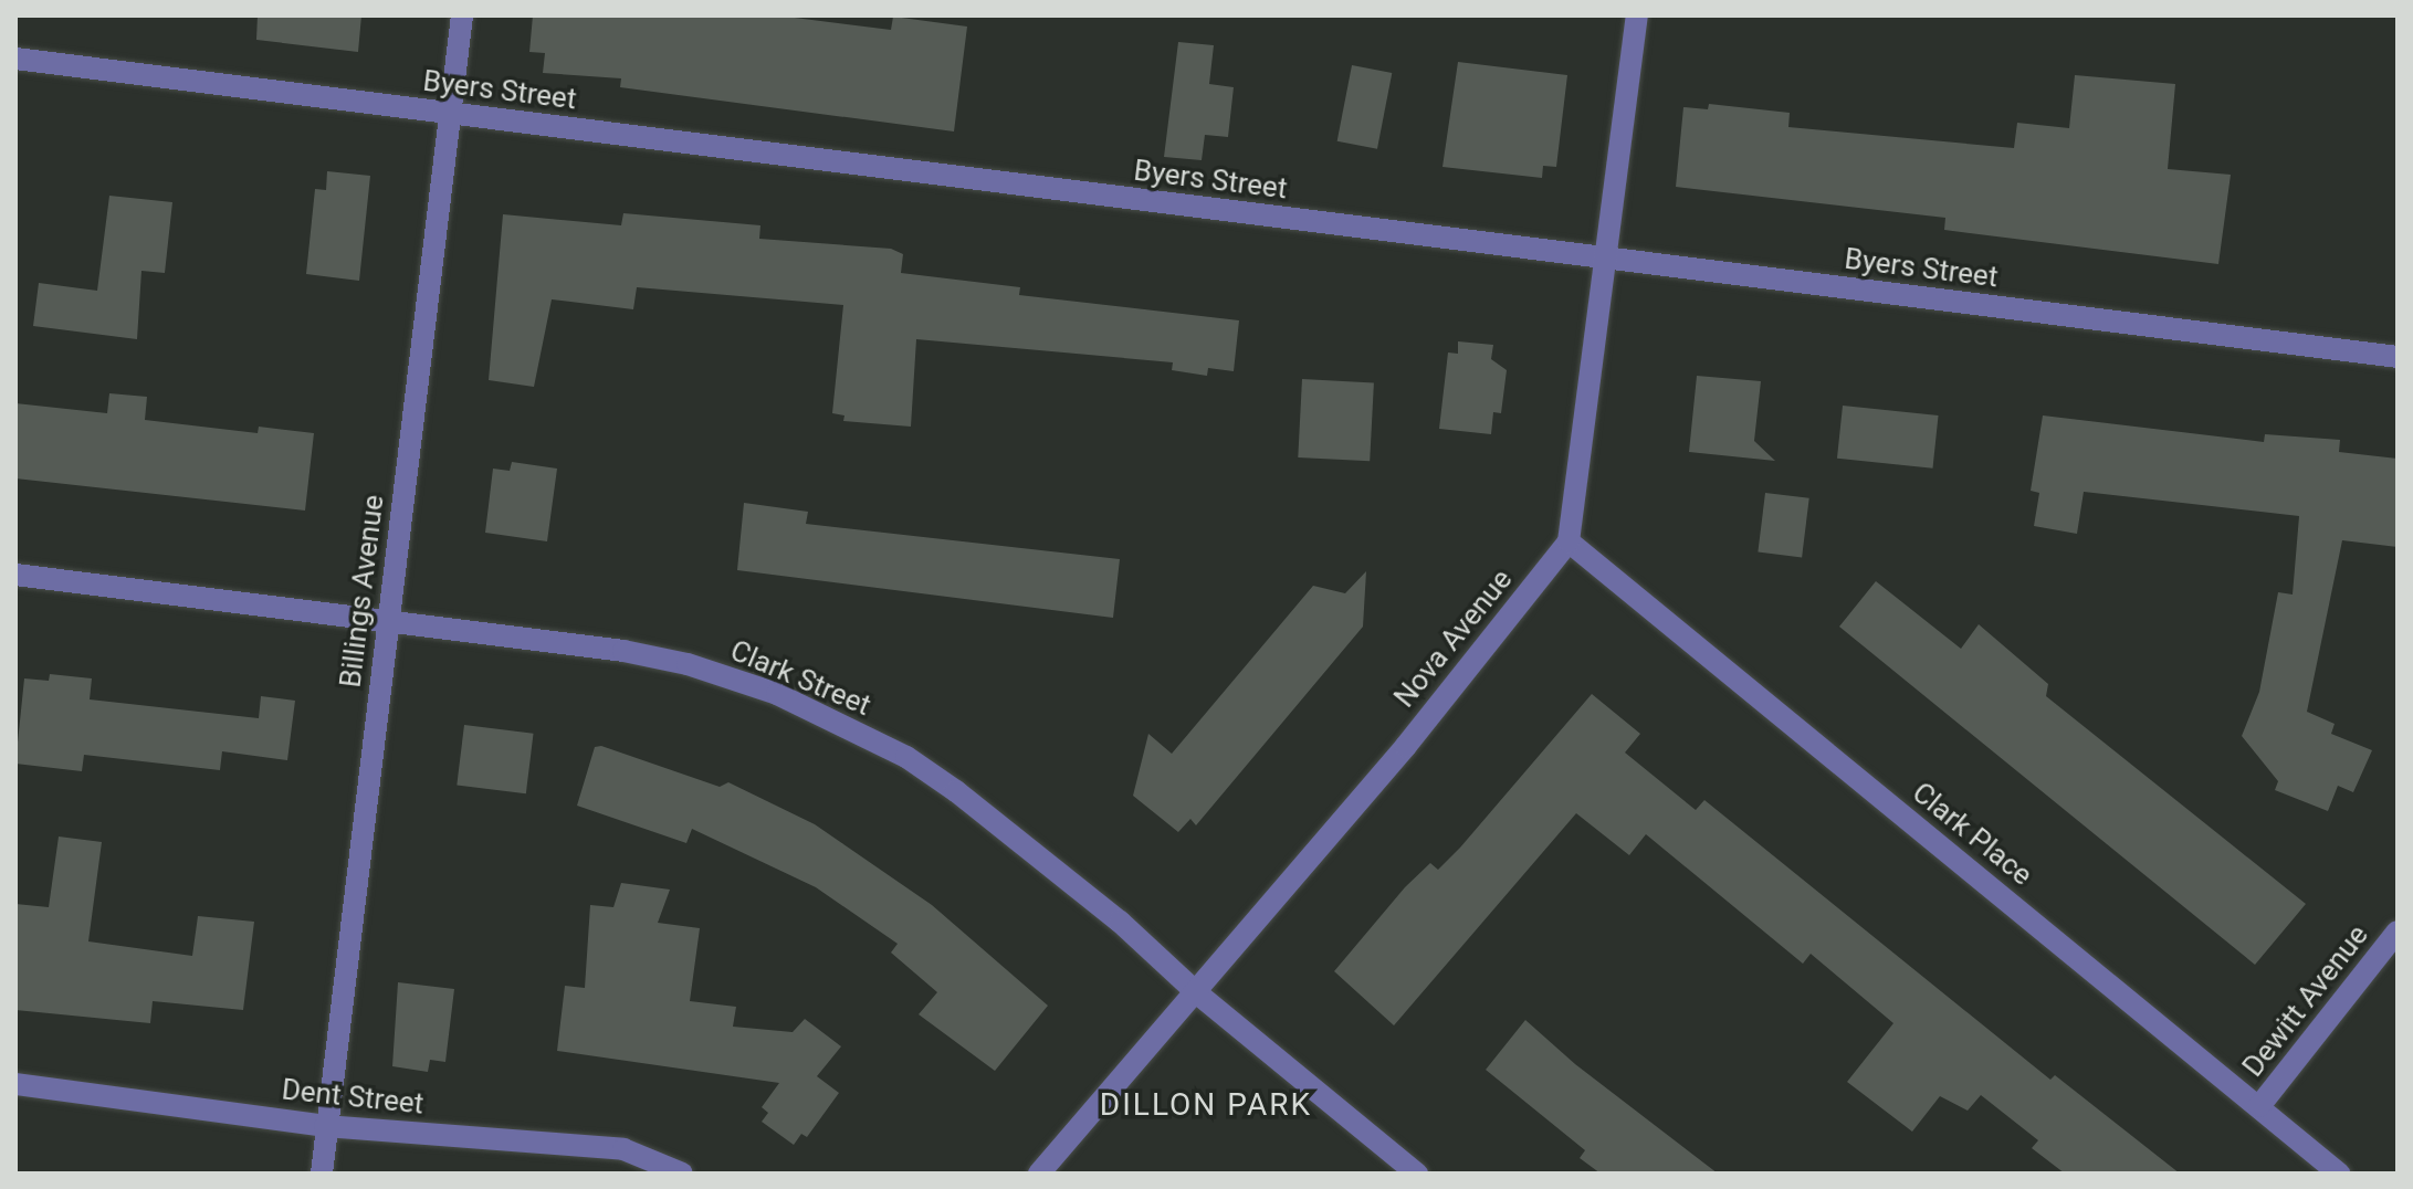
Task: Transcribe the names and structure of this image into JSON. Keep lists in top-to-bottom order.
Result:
{
  "streets": {
    "street": [
      "Byers Street",
      "Billings Avenue",
      "Nova Avenue",
      "Clark Street",
      "Clark Place",
      "Dewitt Avenue",
      "Dent Street"
    ]
  },
  "crossings": [
    ["Byers Street", "Billings Avenue"],
    ["Billings Avenue", "Clark Street"],
    ["Billings Avenue", "Dent Street"],
    ["Nova Avenue", "Clark Street"],
    ["Nova Avenue", "Clark Place"],
    ["Clark Place", "Dewitt Avenue"]
  ],
  "districts": ["DILLON PARK"]
}
